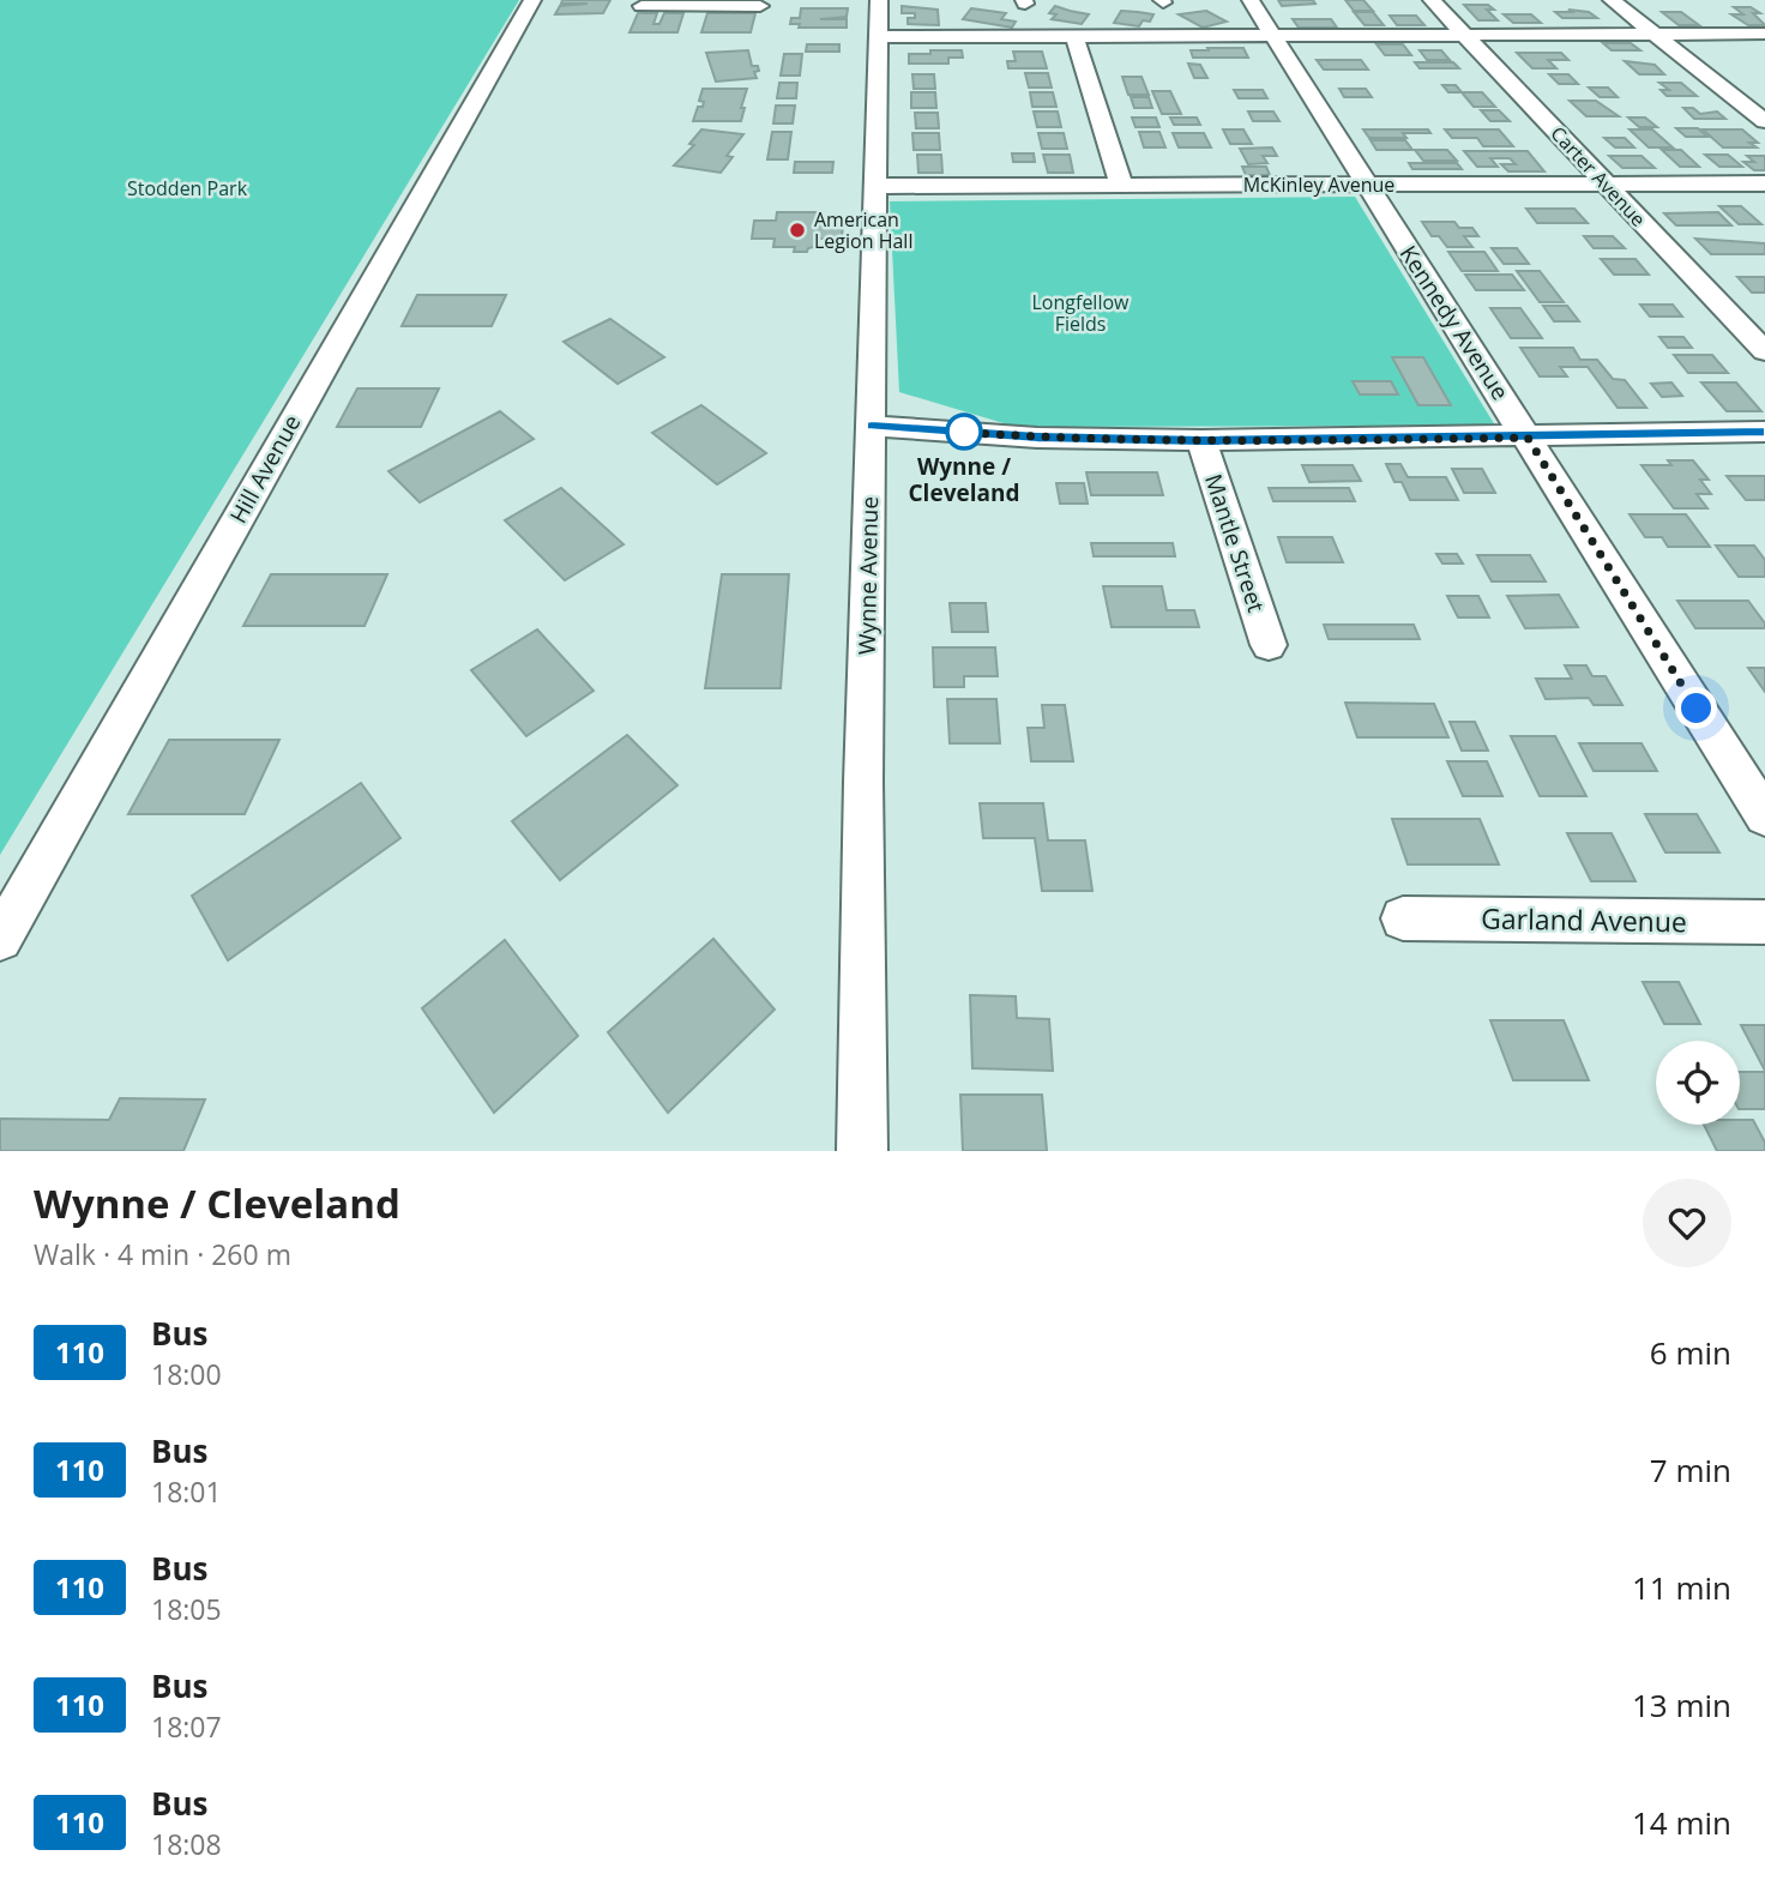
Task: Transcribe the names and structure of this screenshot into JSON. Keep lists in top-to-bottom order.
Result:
{
  "streets": {
    "street": [
      "Carter Avenue",
      "McKinley Avenue",
      "Kennedy Avenue",
      "Hill Avenue",
      "Mantle Street",
      "Wynne Avenue",
      "Garland Avenue"
    ]
  },
  "crossings": [
    ["Carter Avenue", "McKinley Avenue"],
    ["McKinley Avenue", "Kennedy Avenue"],
    ["McKinley Avenue", "Wynne Avenue"]
  ],
  "parks": ["Stodden Park", "Longfellow Fields"],
  "places": ["American Legion Hall", "Wynne / Cleveland"],
  "lines": ["bus line 110"],
  "page": {
    "heading": ["Wynne / Cleveland", "Walk · 4 min · 260 m"],
    "list": [
      {
        "mark": "110",
        "name": "Bus",
        "note": "18:00",
        "value": "6 min"
      },
      {
        "mark": "110",
        "name": "Bus",
        "note": "18:01",
        "value": "7 min"
      },
      {
        "mark": "110",
        "name": "Bus",
        "note": "18:05",
        "value": "11 min"
      },
      {
        "mark": "110",
        "name": "Bus",
        "note": "18:07",
        "value": "13 min"
      },
      {
        "mark": "110",
        "name": "Bus",
        "note": "18:08",
        "value": "14 min"
      }
    ]
  }
}
